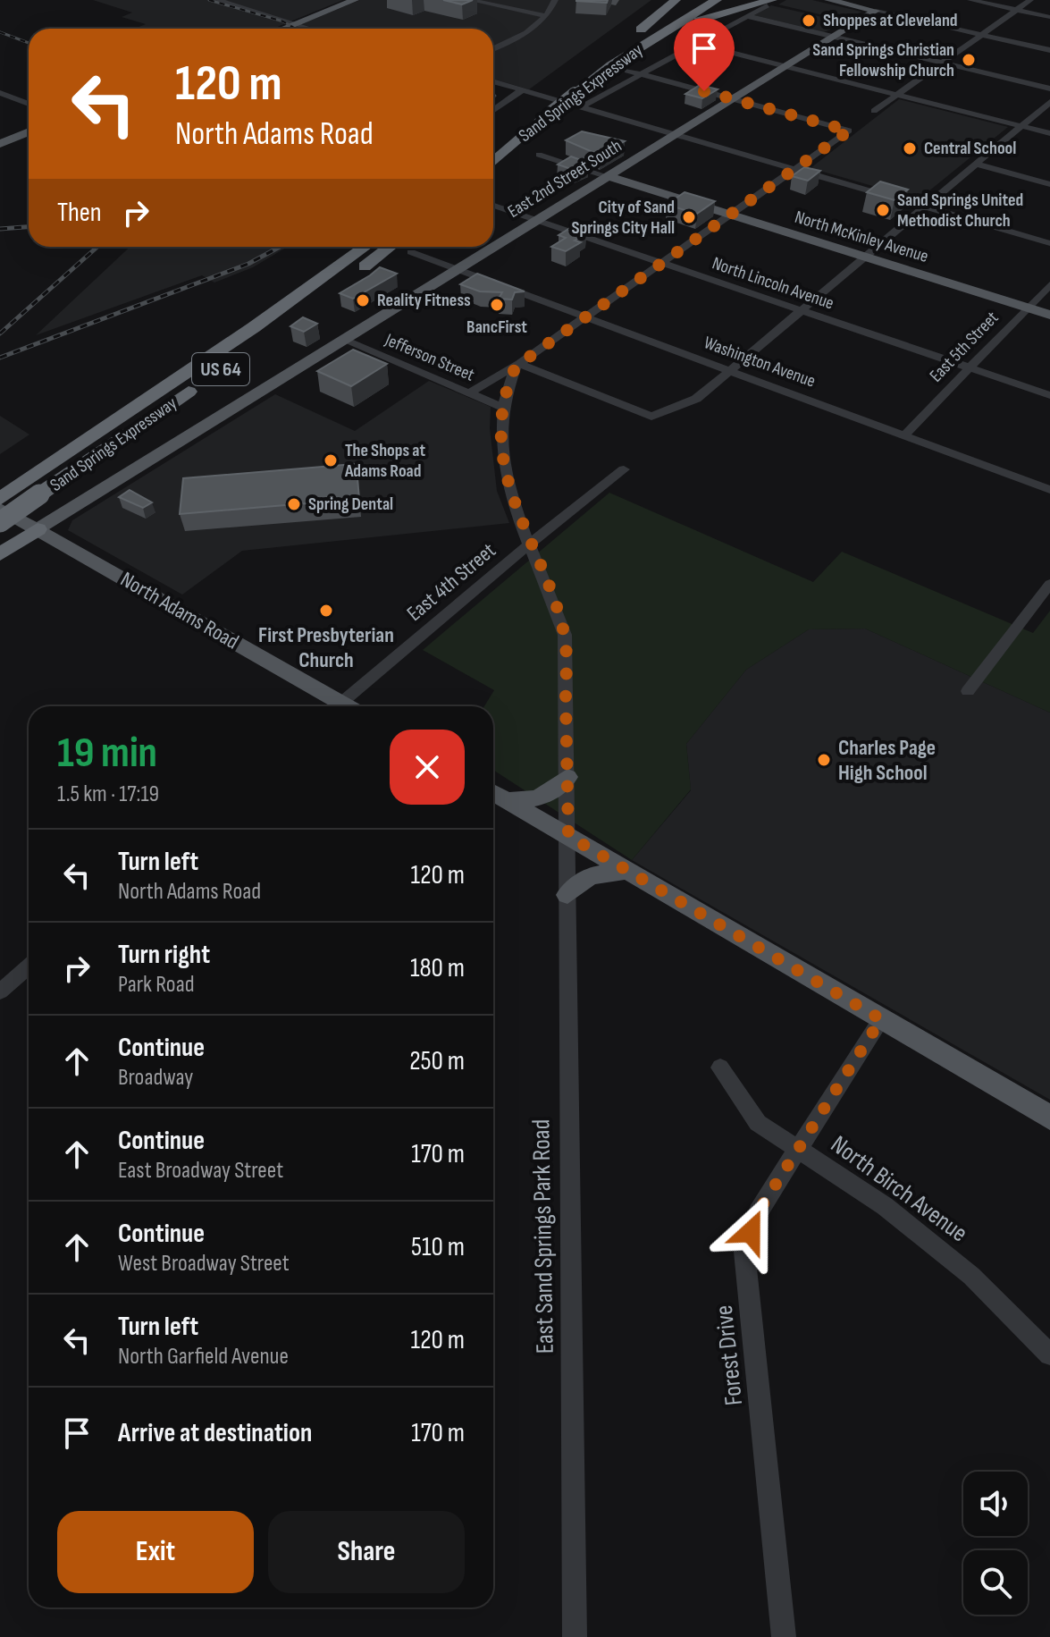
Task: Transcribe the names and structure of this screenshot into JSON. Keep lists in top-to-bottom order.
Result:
{
  "streets": {
    "highway": ["Sand Springs Expressway", "US 64"],
    "main road": ["East 2nd Street South", "North McKinley Avenue", "North Adams Road"],
    "street": [
      "North Lincoln Avenue",
      "East 5th Street",
      "Jefferson Street",
      "Washington Avenue",
      "East 4th Street",
      "North Birch Avenue",
      "East Sand Springs Park Road",
      "Forest Drive"
    ]
  },
  "crossings": [
    ["East 2nd Street South", "North McKinley Avenue"],
    ["East 2nd Street South", "North Lincoln Avenue"],
    ["East 2nd Street South", "Jefferson Street"],
    ["East 2nd Street South", "Washington Avenue"],
    ["East 2nd Street South", "North Adams Road"],
    ["North McKinley Avenue", "East 5th Street"],
    ["North Lincoln Avenue", "East 5th Street"],
    ["East 5th Street", "Washington Avenue"],
    ["Jefferson Street", "East Sand Springs Park Road"],
    ["East 4th Street", "North Adams Road"],
    ["East 4th Street", "East Sand Springs Park Road"],
    ["North Birch Avenue", "Forest Drive"]
  ],
  "places": [
    "Shoppes at Cleveland",
    "Sand Springs Christian Fellowship Church",
    "Central School",
    "Sand Springs United Methodist Church",
    "City of Sand Springs City Hall",
    "Reality Fitness",
    "BancFirst",
    "The Shops at Adams Road",
    "Spring Dental",
    "First Presbyterian Church",
    "Charles Page High School"
  ],
  "page": {
    "turn": ["120 m", "North Adams Road"],
    "then": "Then",
    "heading": ["19 min", "1.5 km · 17:19"],
    "list": [
      {
        "name": "Turn left",
        "note": "North Adams Road",
        "value": "120 m"
      },
      {
        "name": "Turn right",
        "note": "Park Road",
        "value": "180 m"
      },
      {
        "name": "Continue",
        "note": "Broadway",
        "value": "250 m"
      },
      {
        "name": "Continue",
        "note": "East Broadway Street",
        "value": "170 m"
      },
      {
        "name": "Continue",
        "note": "West Broadway Street",
        "value": "510 m"
      },
      {
        "name": "Turn left",
        "note": "North Garfield Avenue",
        "value": "120 m"
      },
      {
        "name": "Arrive at destination",
        "value": "170 m"
      }
    ],
    "buttons": ["Exit", "Share"]
  }
}
